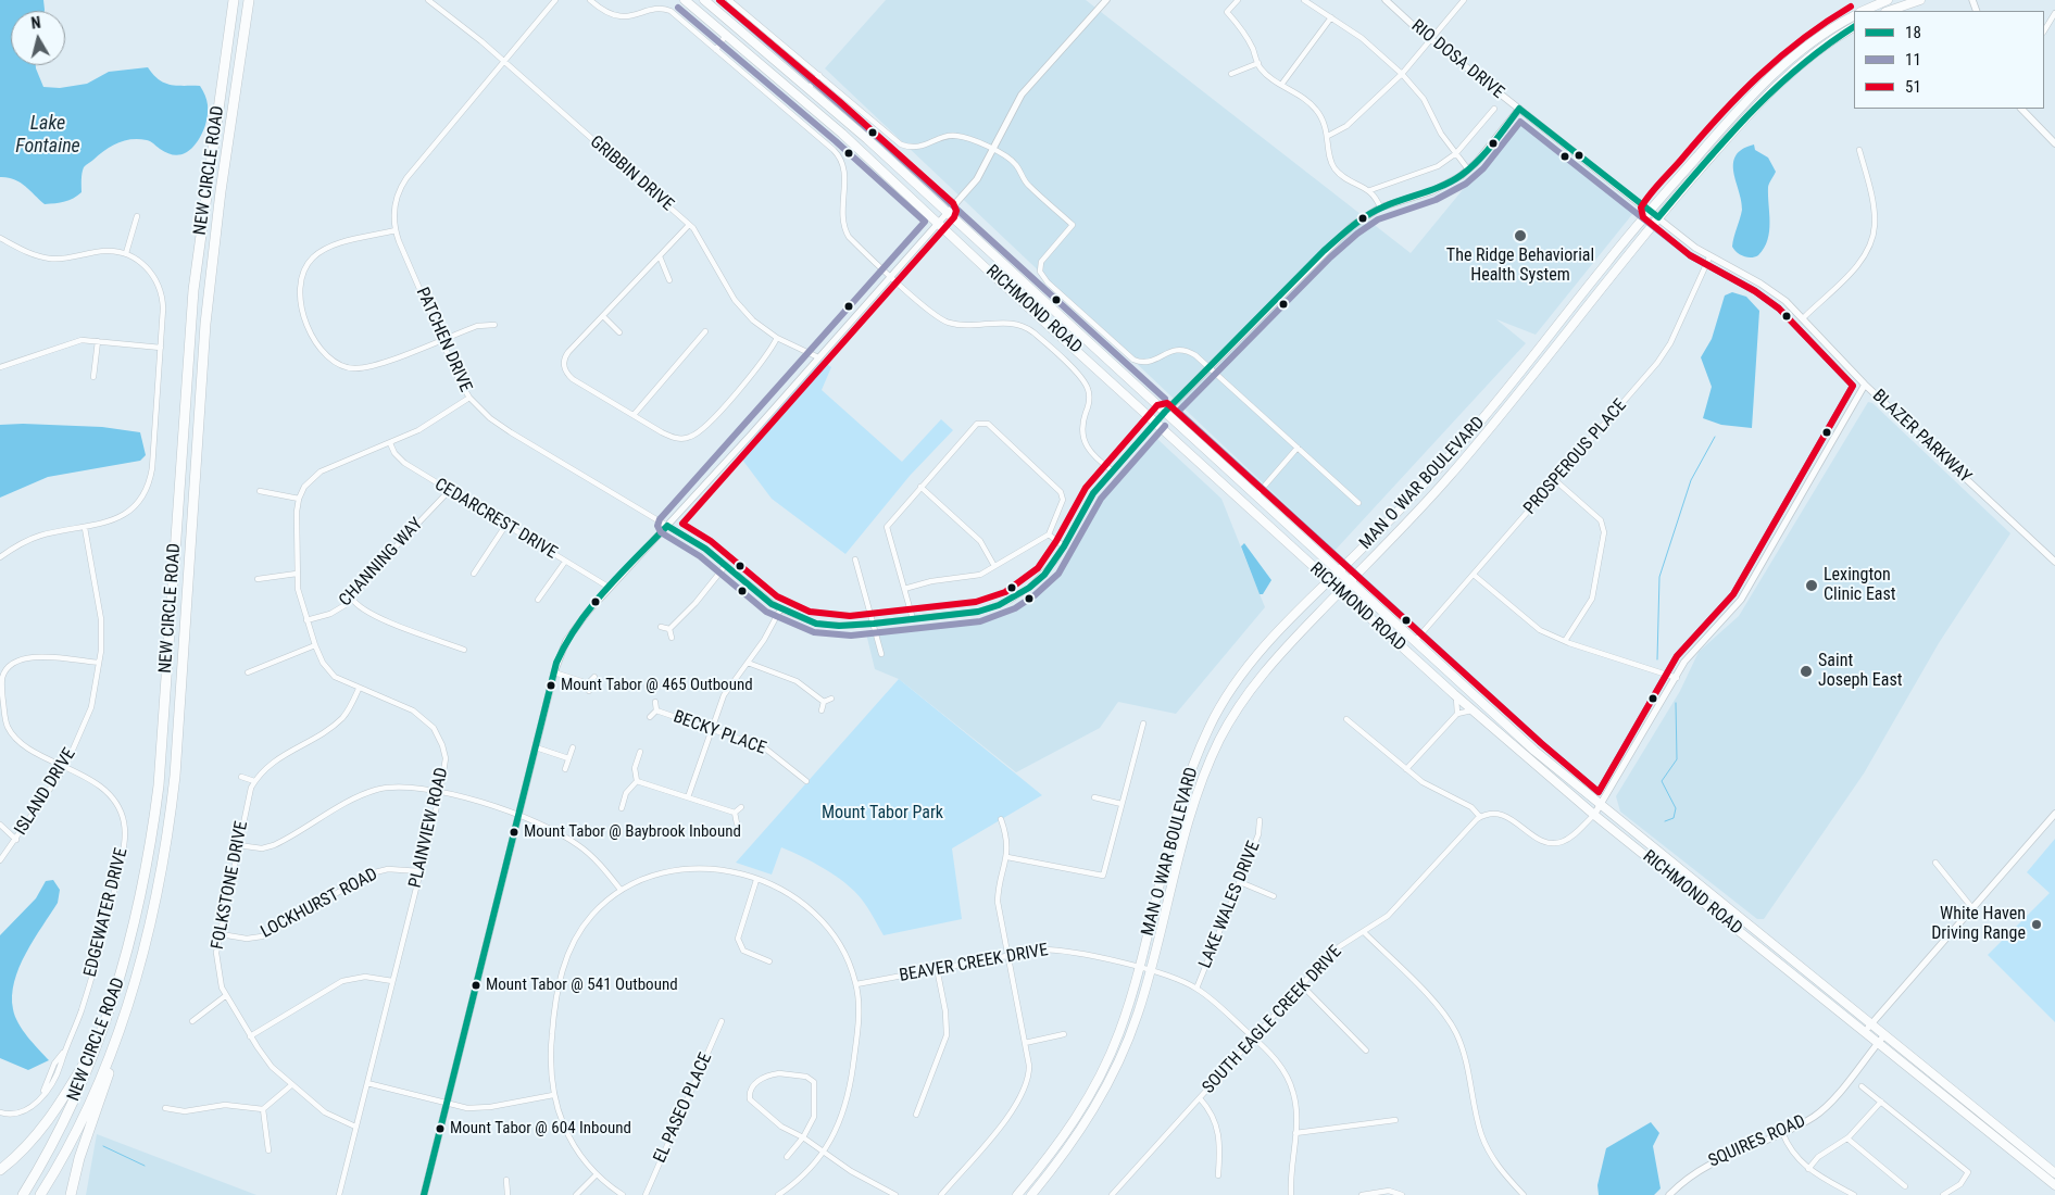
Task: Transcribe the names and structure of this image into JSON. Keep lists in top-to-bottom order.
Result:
{
  "streets": {
    "highway": ["NEW CIRCLE ROAD"],
    "main road": ["RICHMOND ROAD", "MAN O WAR BOULEVARD"],
    "street": [
      "RIO DOSA DRIVE",
      "GRIBBIN DRIVE",
      "PATCHEN DRIVE",
      "BLAZER PARKWAY",
      "PROSPEROUS PLACE",
      "CEDARCREST DRIVE",
      "CHANNING WAY",
      "BECKY PLACE",
      "ISLAND DRIVE",
      "PLAINVIEW ROAD",
      "FOLKSTONE DRIVE",
      "LOCKHURST ROAD",
      "LAKE WALES DRIVE",
      "EDGEWATER DRIVE",
      "BEAVER CREEK DRIVE",
      "SOUTH EAGLE CREEK DRIVE",
      "EL PASEO PLACE",
      "SQUIRES ROAD"
    ]
  },
  "crossings": [
    ["RIO DOSA DRIVE", "BLAZER PARKWAY"],
    ["RIO DOSA DRIVE", "MAN O WAR BOULEVARD"],
    ["GRIBBIN DRIVE", "PATCHEN DRIVE"],
    ["RICHMOND ROAD", "PATCHEN DRIVE"],
    ["RICHMOND ROAD", "PROSPEROUS PLACE"],
    ["RICHMOND ROAD", "MAN O WAR BOULEVARD"],
    ["RICHMOND ROAD", "SOUTH EAGLE CREEK DRIVE"],
    ["RICHMOND ROAD", "SQUIRES ROAD"],
    ["BLAZER PARKWAY", "PROSPEROUS PLACE"],
    ["BLAZER PARKWAY", "MAN O WAR BOULEVARD"],
    ["MAN O WAR BOULEVARD", "BEAVER CREEK DRIVE"],
    ["CEDARCREST DRIVE", "CHANNING WAY"],
    ["CHANNING WAY", "PLAINVIEW ROAD"],
    ["ISLAND DRIVE", "EDGEWATER DRIVE"],
    ["PLAINVIEW ROAD", "FOLKSTONE DRIVE"],
    ["PLAINVIEW ROAD", "LOCKHURST ROAD"],
    ["FOLKSTONE DRIVE", "LOCKHURST ROAD"],
    ["LAKE WALES DRIVE", "BEAVER CREEK DRIVE"],
    ["BEAVER CREEK DRIVE", "SOUTH EAGLE CREEK DRIVE"]
  ],
  "water": ["Lake Fontaine"],
  "parks": ["Mount Tabor Park"],
  "places": [
    "The Ridge Behaviorial Health System",
    "Lexington Clinic East",
    "Saint Joseph East",
    "Mount Tabor @ 465 Outbound",
    "Mount Tabor @ Baybrook Inbound",
    "White Haven Driving Range",
    "Mount Tabor @ 541 Outbound",
    "Mount Tabor @ 604 Inbound"
  ],
  "lines": ["transit line 11", "transit line 51", "transit line 18"],
  "legend": ["18", "11", "51"],
  "north": "top"
}
